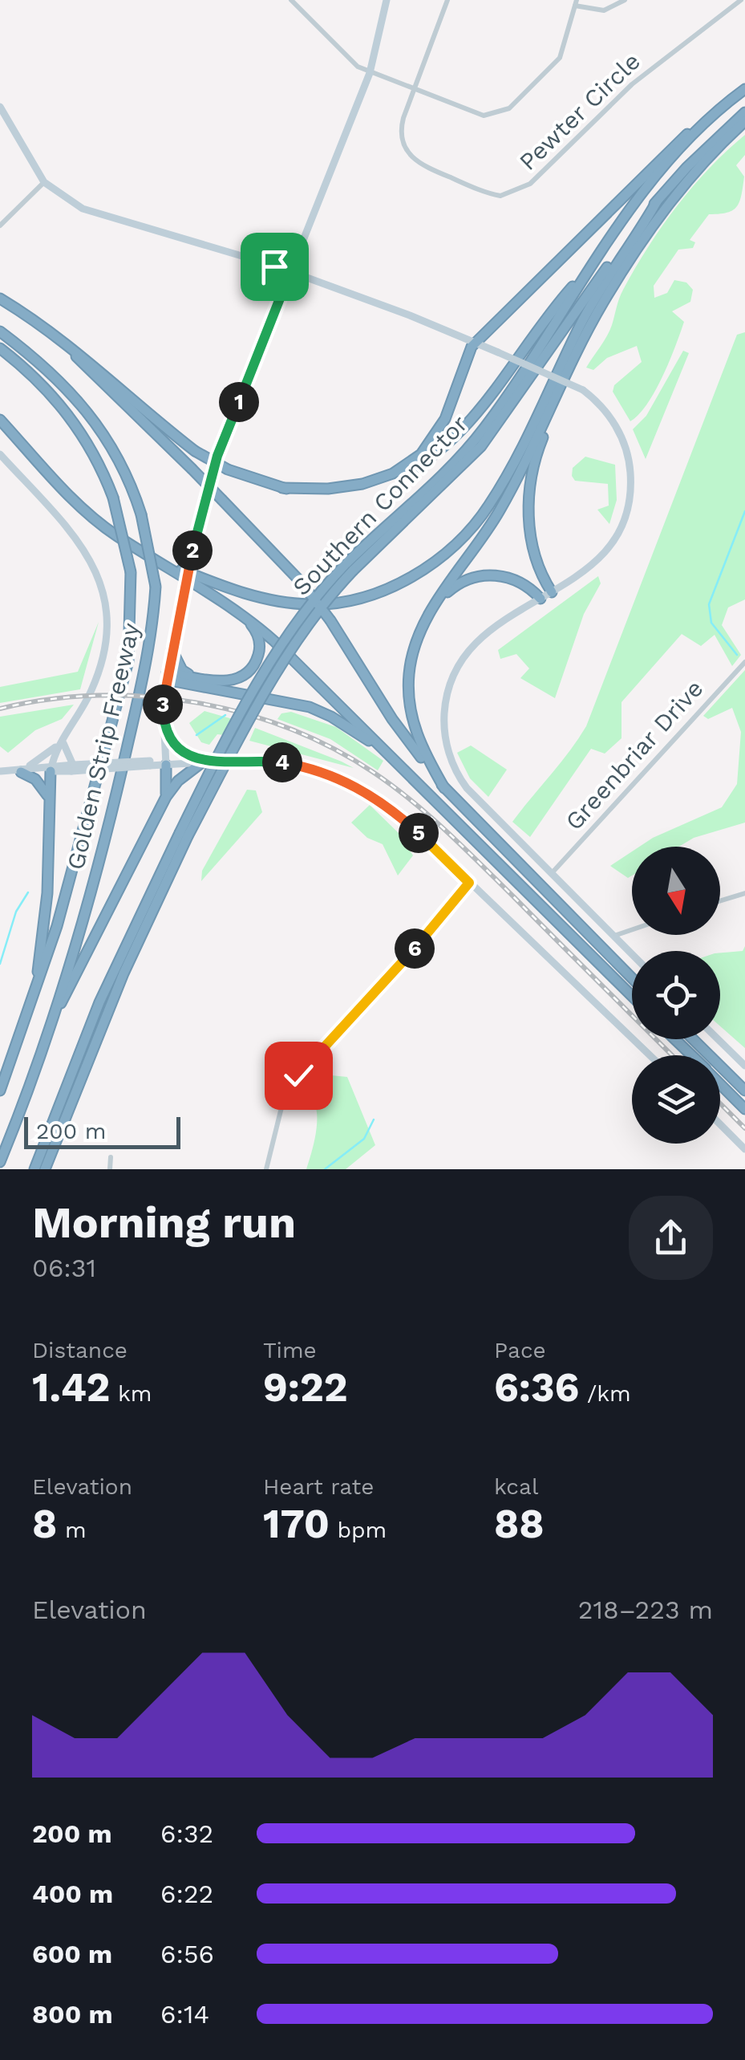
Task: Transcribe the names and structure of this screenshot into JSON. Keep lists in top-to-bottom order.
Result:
{
  "streets": {
    "highway": ["Southern Connector", "Golden Strip Freeway"],
    "street": ["Pewter Circle", "Greenbriar Drive"]
  },
  "scale_bar": "200 m",
  "north": "bottom",
  "page": {
    "pins": [
      "1",
      "2",
      "3",
      "4",
      "5",
      "6"
    ],
    "scale": "200 m",
    "heading": ["Morning run", "06:31"],
    "stats": [
      ["Distance", "1.42 km"],
      ["Time", "9:22"],
      ["Pace", "6:36 /km"],
      ["Elevation", "8 m"],
      ["Heart rate", "170 bpm"],
      ["kcal", "88"]
    ],
    "chart": ["Elevation", "218–223 m"],
    "list": [
      {
        "name": "200 m",
        "note": "6:32"
      },
      {
        "name": "400 m",
        "note": "6:22"
      },
      {
        "name": "600 m",
        "note": "6:56"
      },
      {
        "name": "800 m",
        "note": "6:14"
      }
    ]
  }
}
